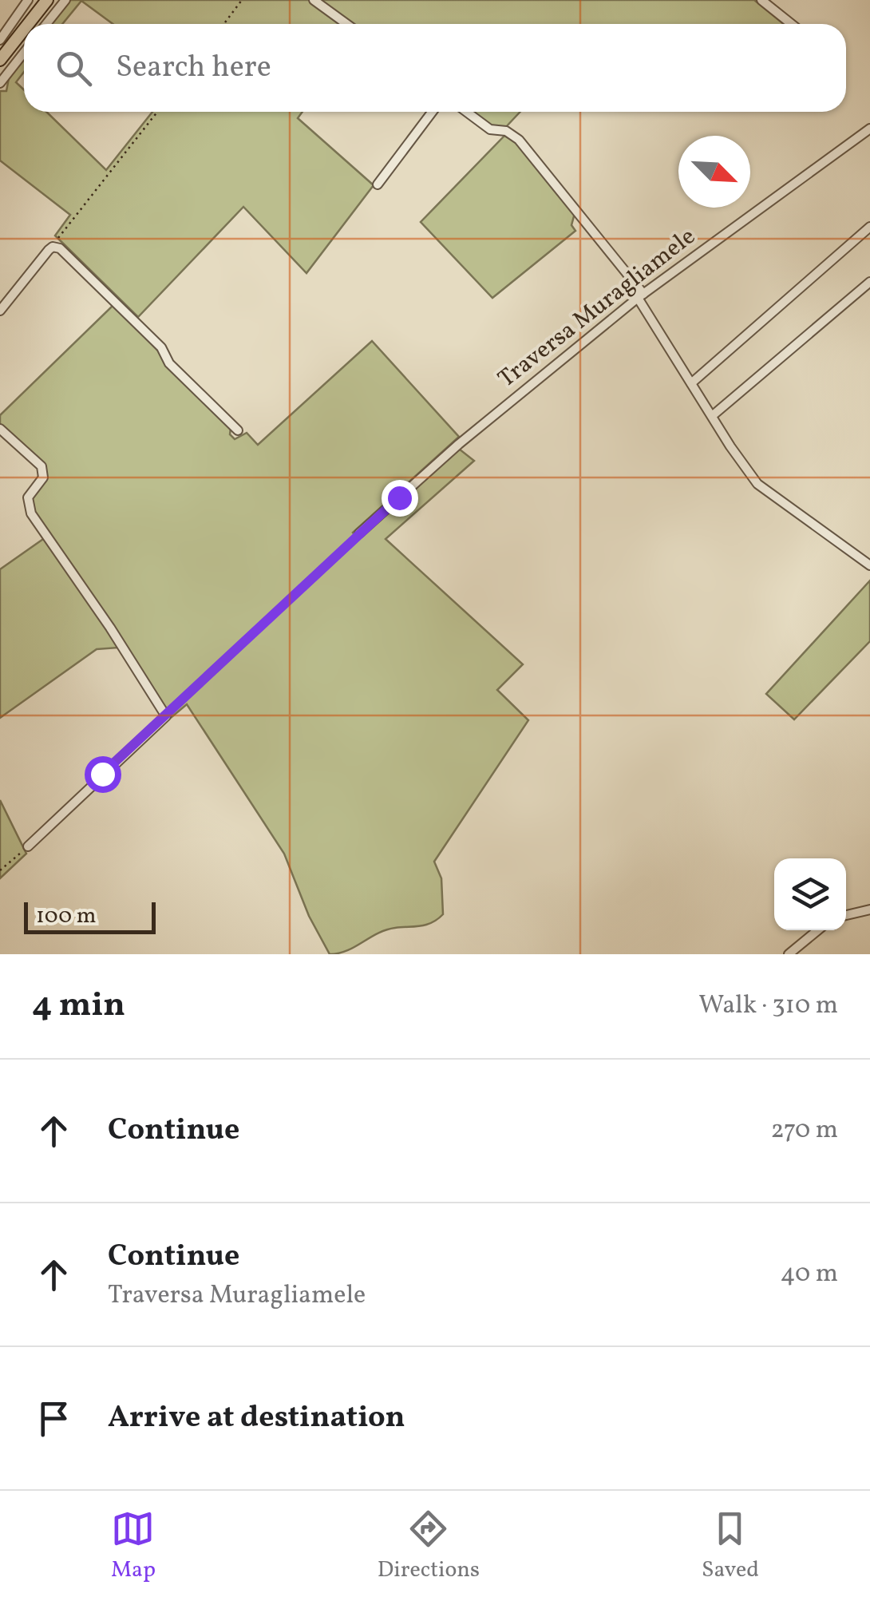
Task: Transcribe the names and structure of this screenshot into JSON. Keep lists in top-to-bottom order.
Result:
{
  "streets": {
    "street": ["Traversa Muragliamele"]
  },
  "scale_bar": "100 m",
  "north": "bottom right",
  "page": {
    "search": "Search here",
    "scale": "100 m",
    "heading": ["4 min", "Walk · 310 m"],
    "list": [
      ["Continue", "270 m"],
      ["Continue", "Traversa Muragliamele", "40 m"],
      "Arrive at destination"
    ],
    "nav": ["Map", "Directions", "Saved"]
  }
}
